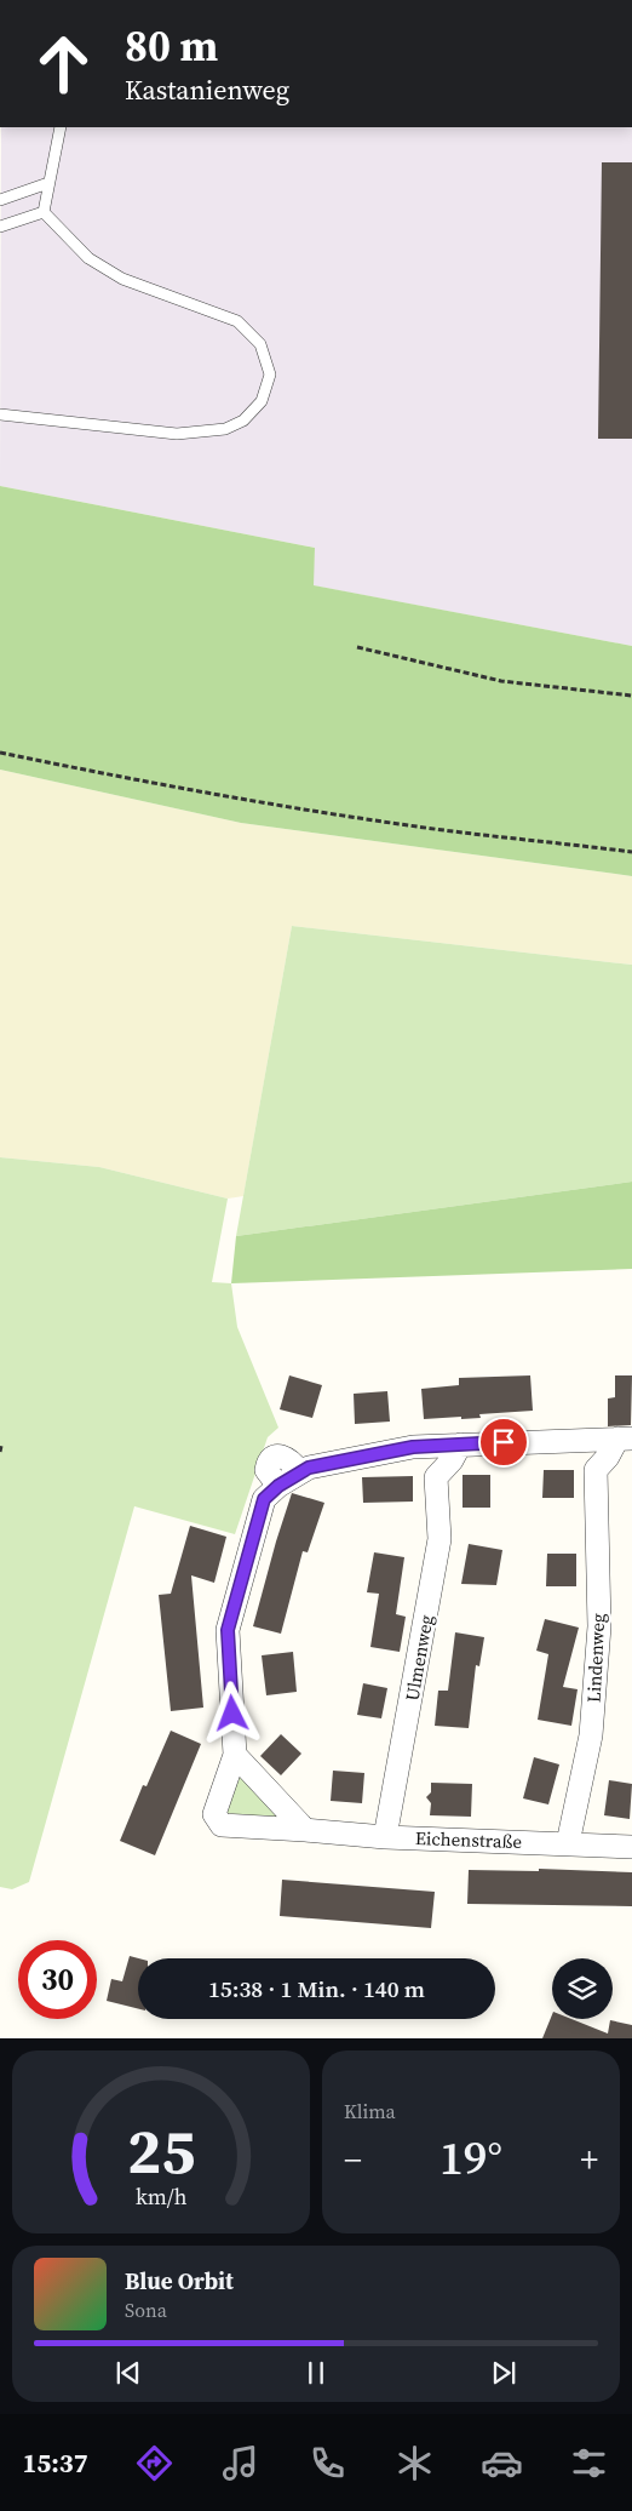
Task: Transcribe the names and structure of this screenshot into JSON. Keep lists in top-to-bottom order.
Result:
{
  "streets": {
    "street": ["Ulmenweg", "Lindenweg", "Eichenstraße"]
  },
  "crossings": [
    ["Ulmenweg", "Eichenstraße"],
    ["Lindenweg", "Eichenstraße"]
  ],
  "page": {
    "turn": ["80 m", "Kastanienweg"],
    "limit": "30",
    "trip": "15:38 · 1 Min. · 140 m",
    "tile": "Klima",
    "heat": ["−", "19°", "+"],
    "song": ["Blue Orbit", "Sona"],
    "tabs": "15:37",
    "gauge": ["25", "km/h"]
  }
}
